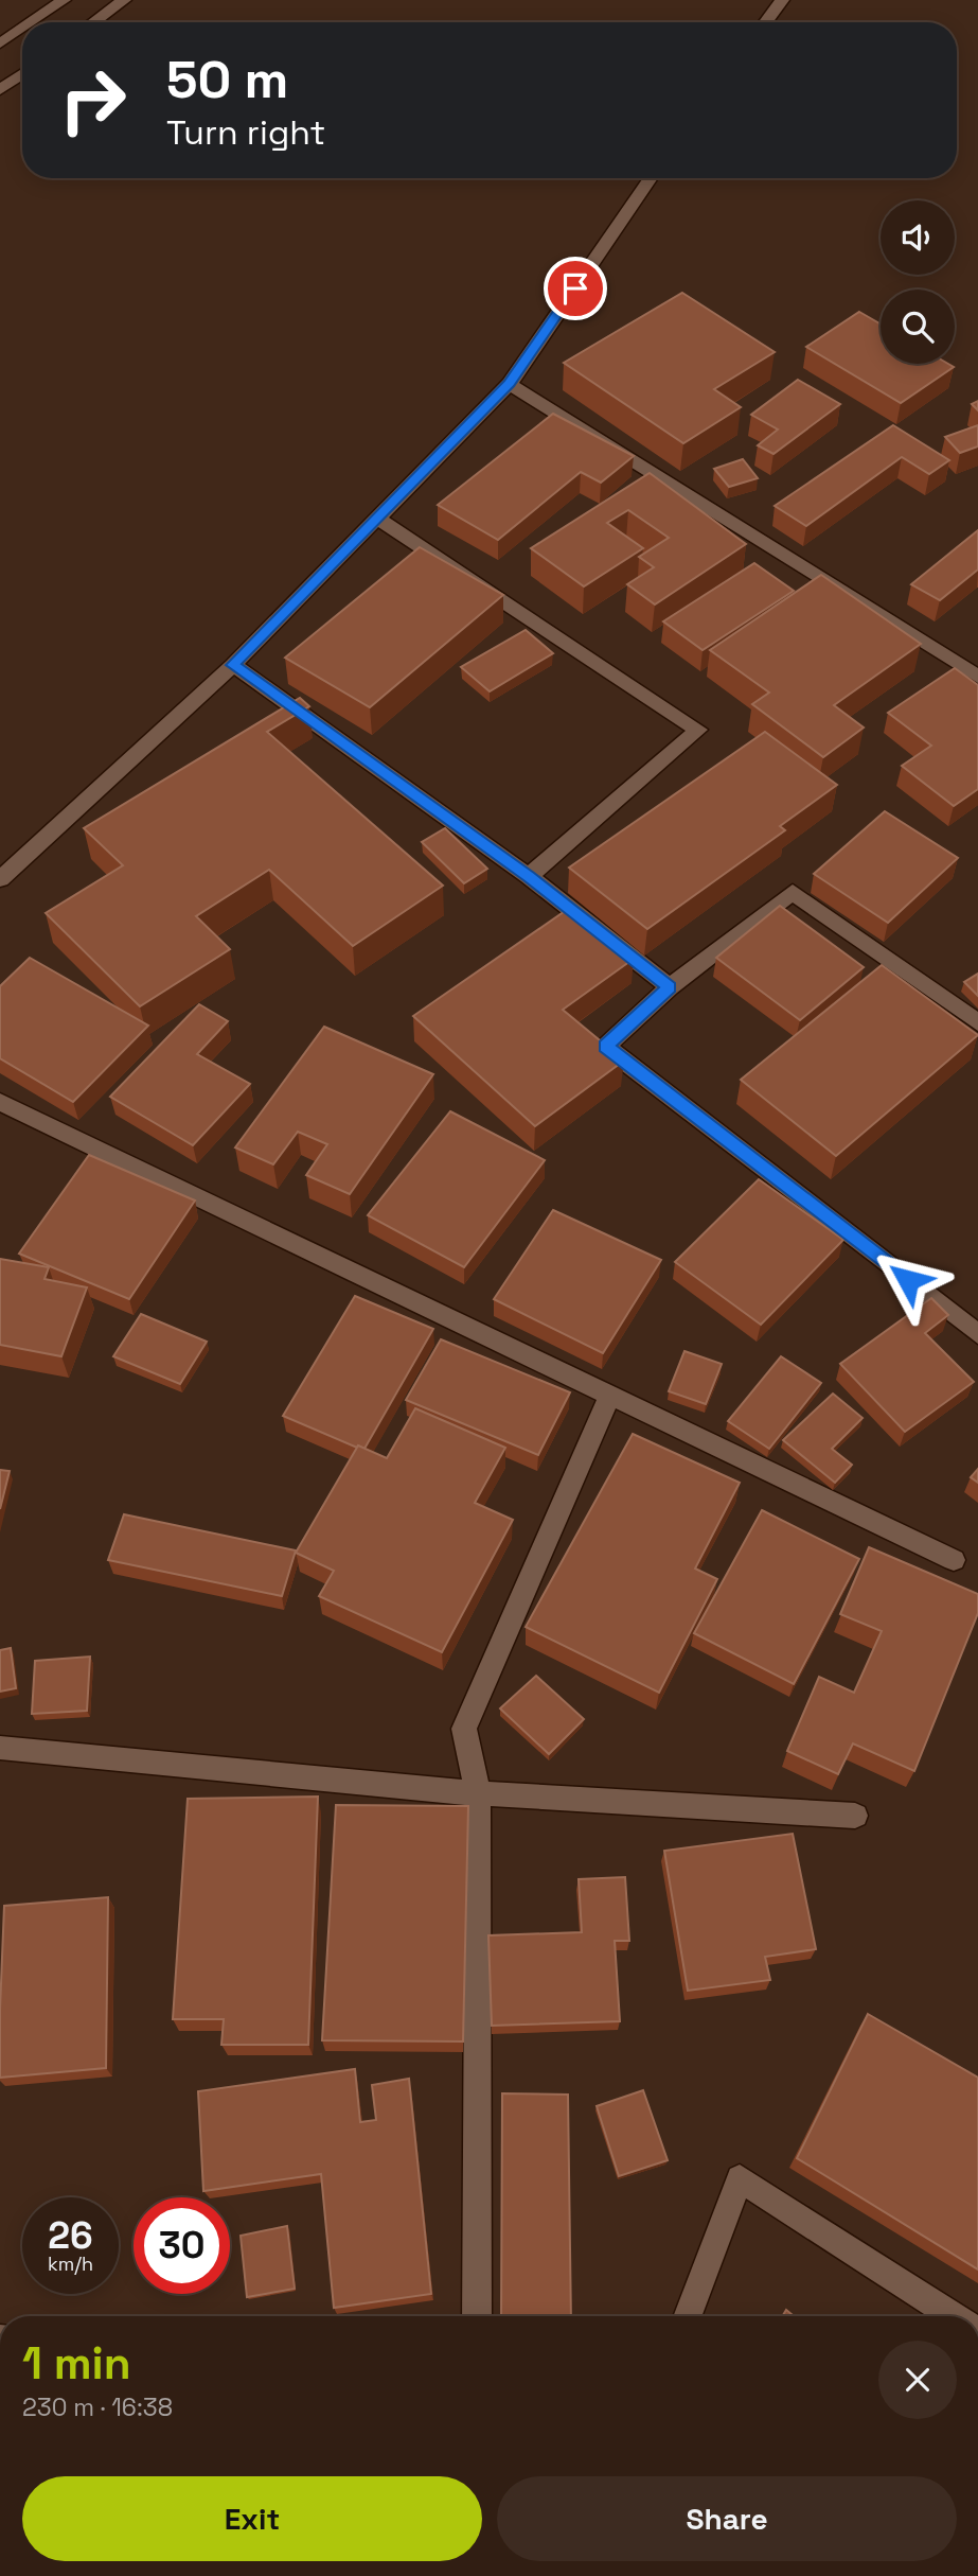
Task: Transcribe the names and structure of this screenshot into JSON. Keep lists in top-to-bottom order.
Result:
{
  "page": {
    "turn": ["50 m", "Turn right"],
    "speed": "26 km/h",
    "limit": "30",
    "heading": ["1 min", "230 m · 16:38"],
    "buttons": ["Exit", "Share"]
  }
}
